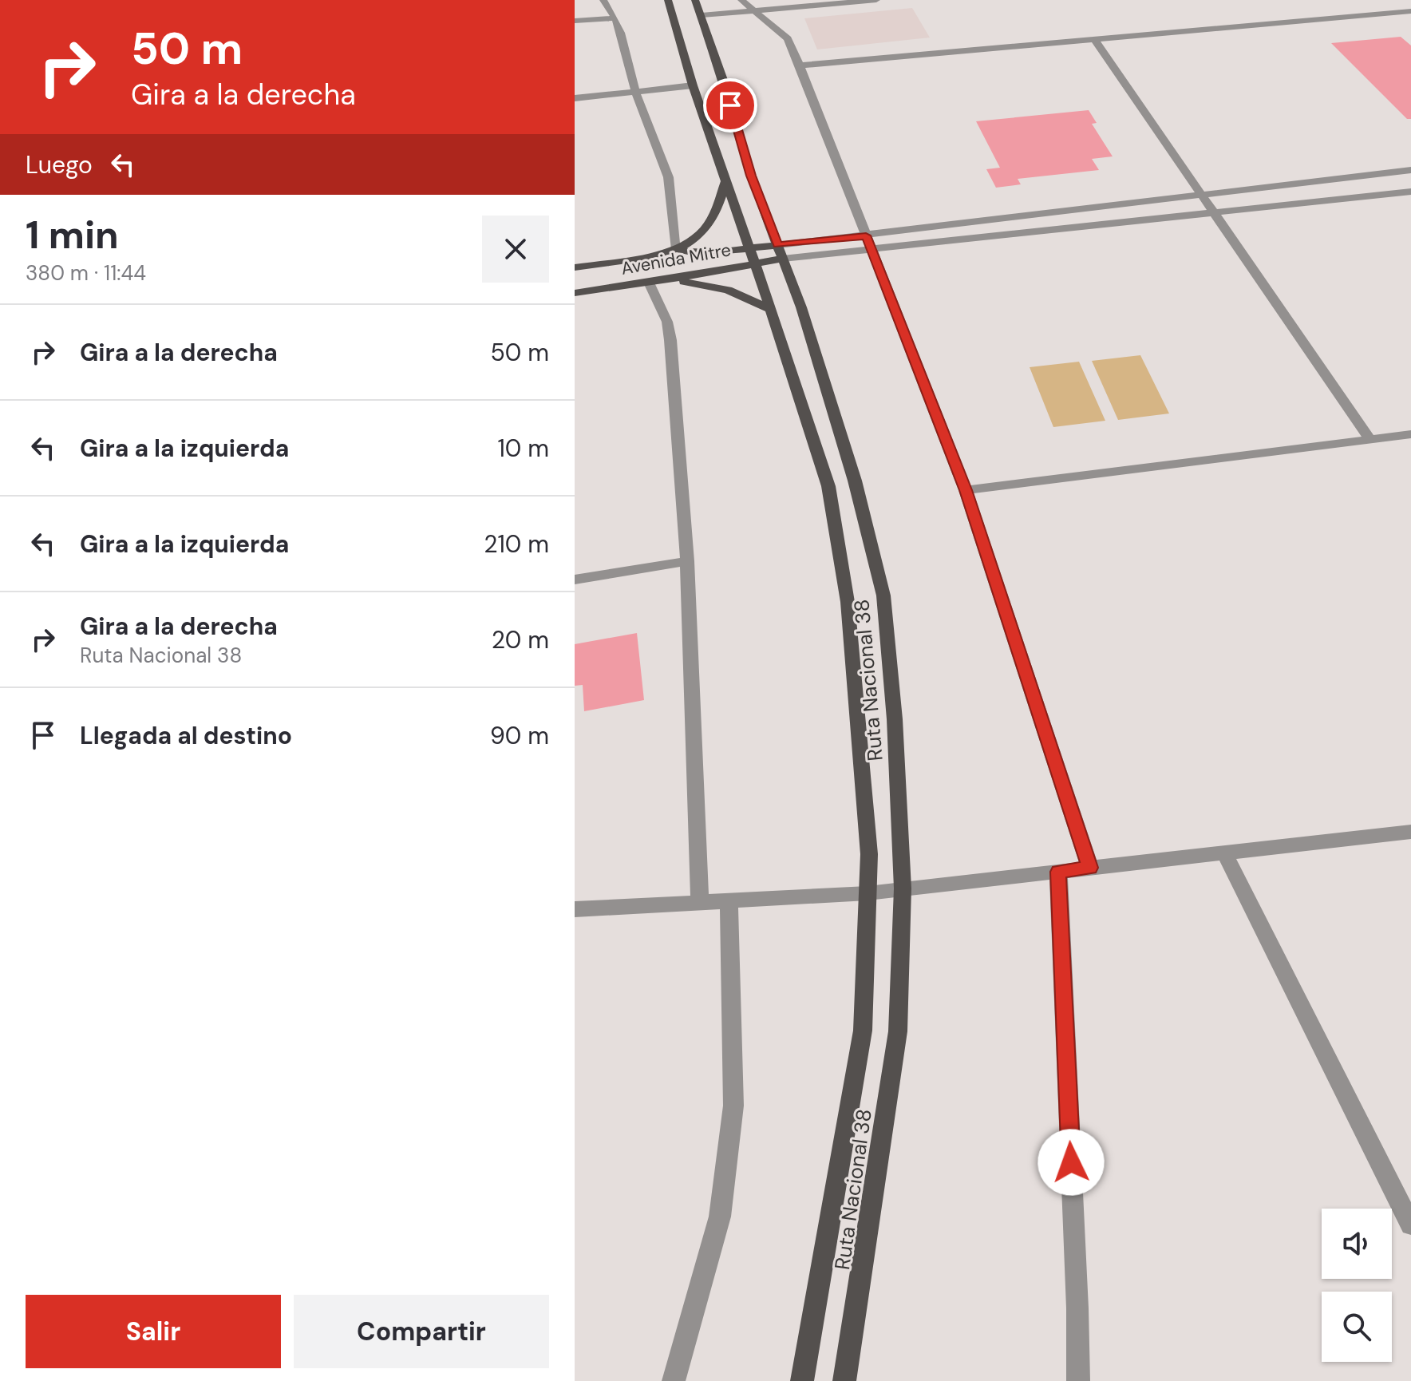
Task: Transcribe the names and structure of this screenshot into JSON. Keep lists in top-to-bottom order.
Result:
{
  "streets": {
    "main road": ["Avenida Mitre", "Ruta Nacional 38"]
  },
  "crossings": [
    ["Avenida Mitre", "Ruta Nacional 38"]
  ],
  "page": {
    "turn": ["50 m", "Gira a la derecha"],
    "then": "Luego",
    "heading": ["1 min", "380 m · 11:44"],
    "list": [
      {
        "name": "Gira a la derecha",
        "value": "50 m"
      },
      {
        "name": "Gira a la izquierda",
        "value": "10 m"
      },
      {
        "name": "Gira a la izquierda",
        "value": "210 m"
      },
      {
        "name": "Gira a la derecha",
        "note": "Ruta Nacional 38",
        "value": "20 m"
      },
      {
        "name": "Llegada al destino",
        "value": "90 m"
      }
    ],
    "buttons": ["Salir", "Compartir"]
  }
}
